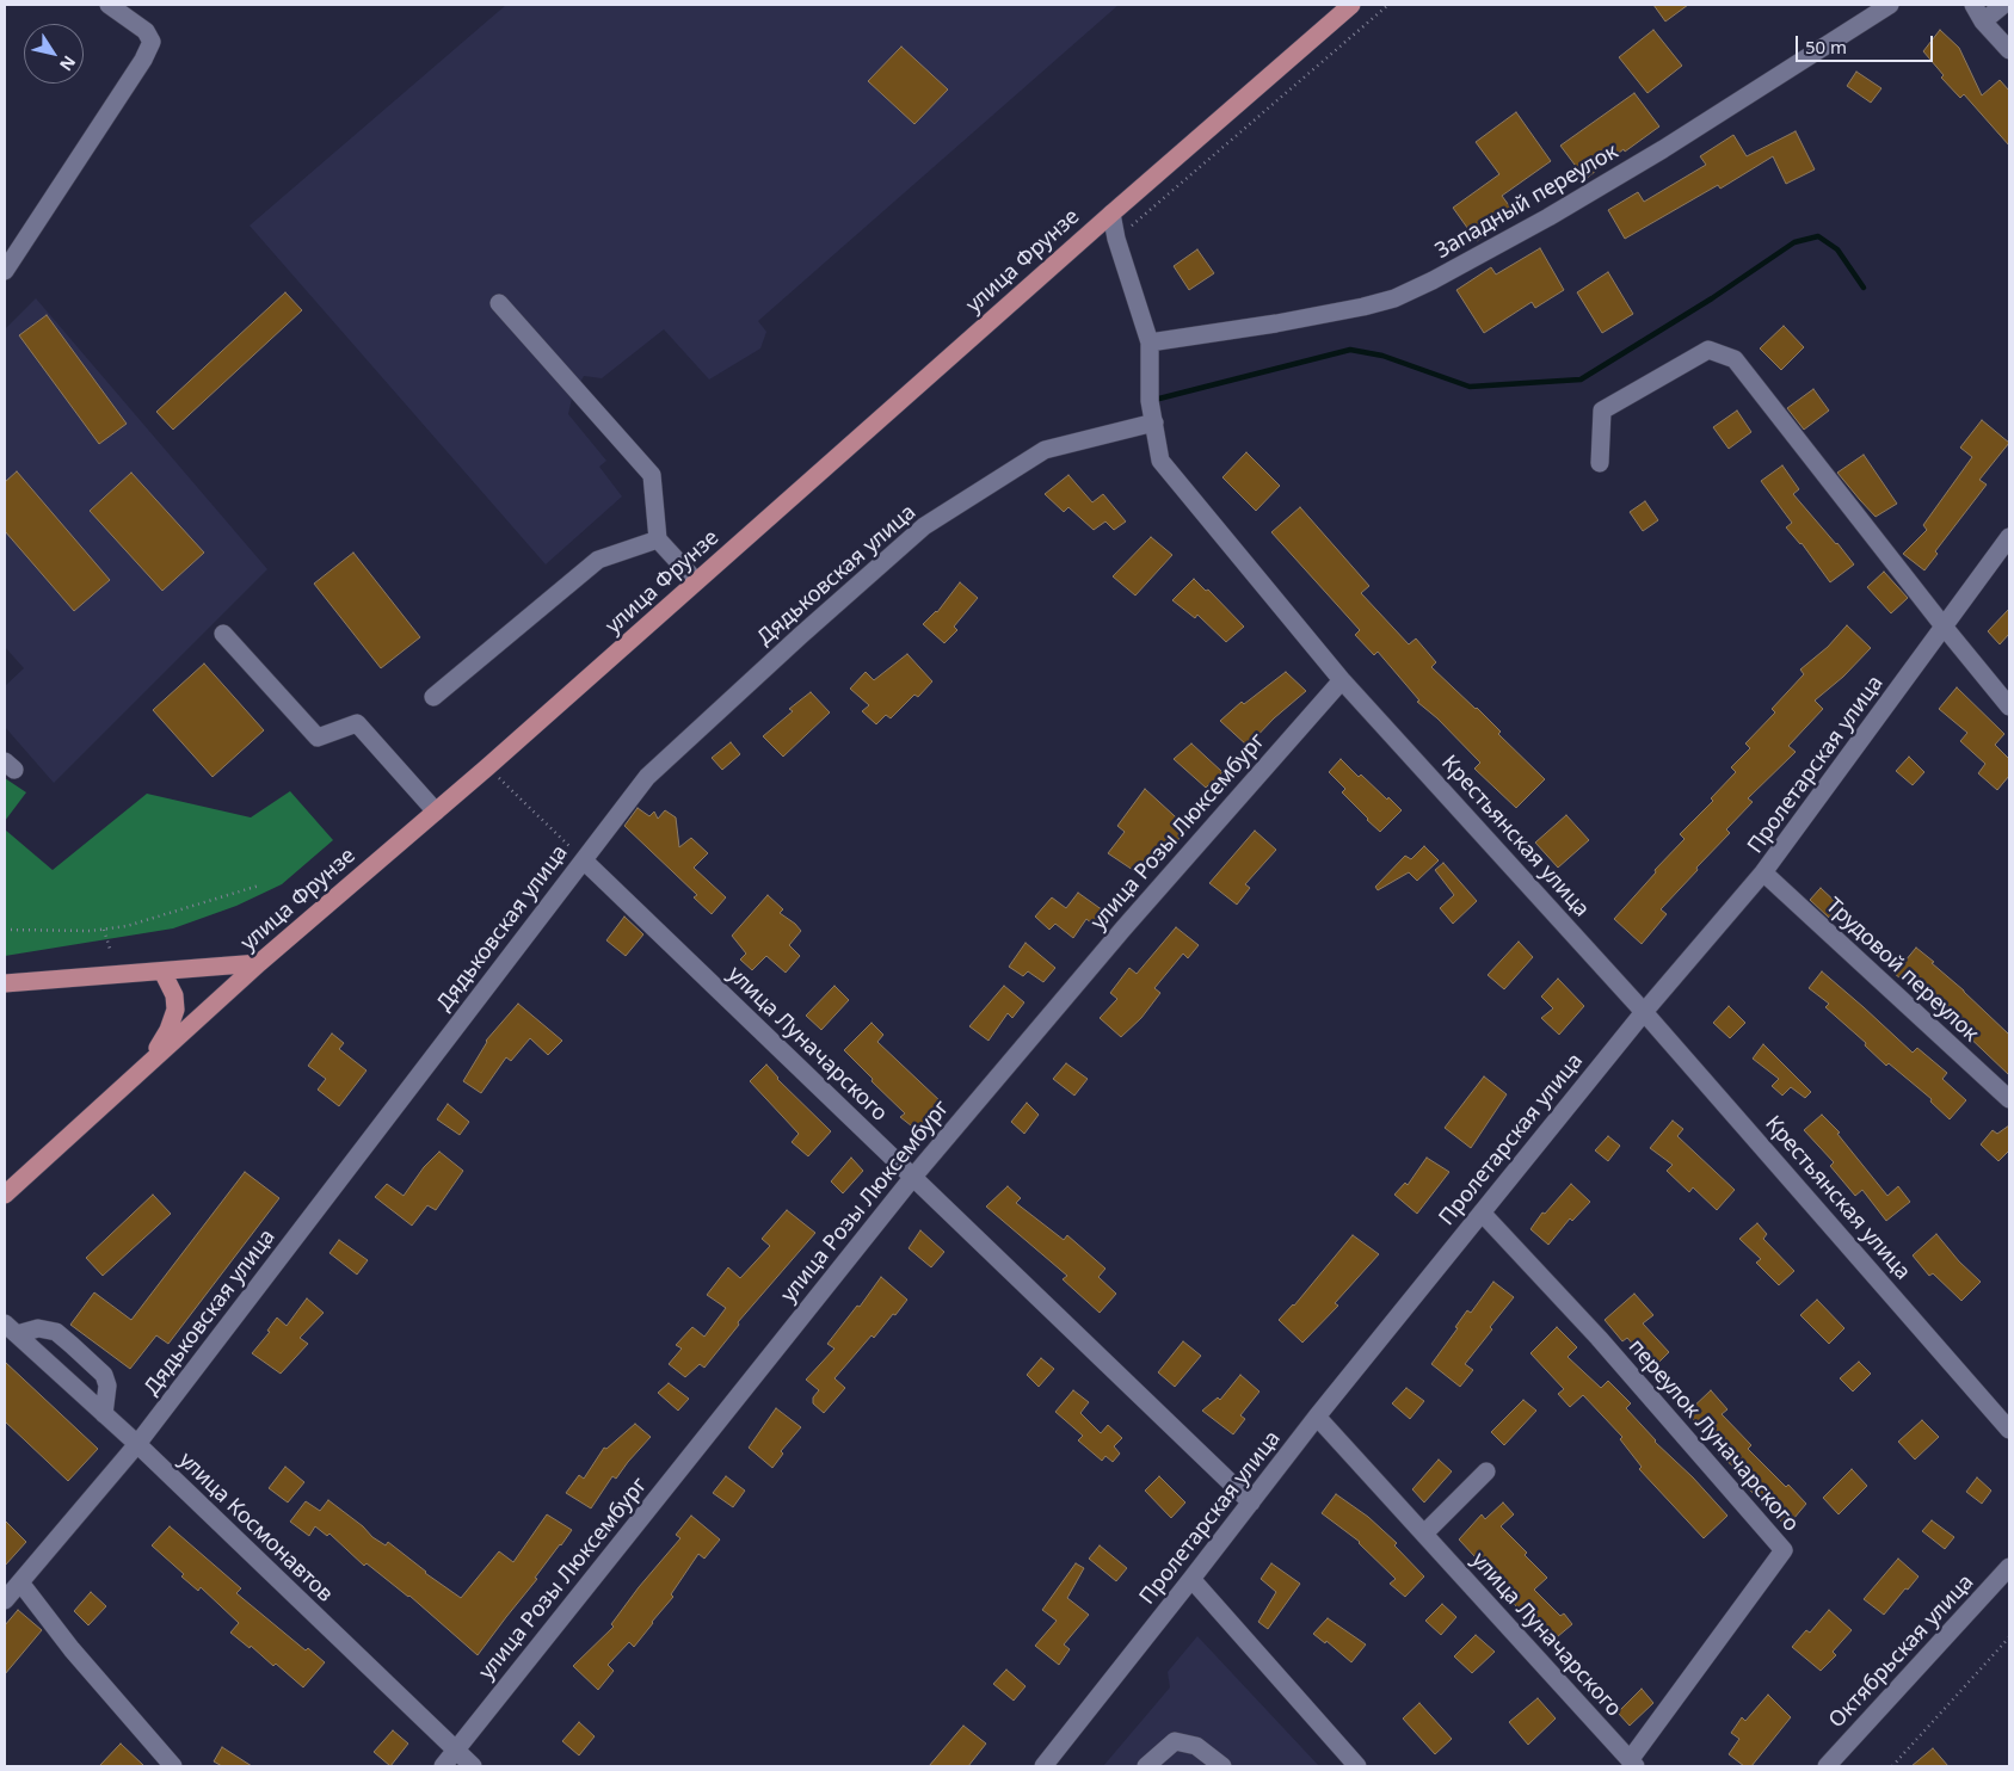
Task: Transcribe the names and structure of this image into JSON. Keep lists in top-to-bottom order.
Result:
{
  "streets": {
    "main road": ["улица Фрунзе"],
    "street": [
      "Западный переулок",
      "Дядьковская улица",
      "Пролетарская улица",
      "улица Розы Люксембург",
      "Крестьянская улица",
      "Трудовой переулок",
      "улица Луначарского",
      "переулок Луначарского",
      "улица Космонавтов",
      "Октябрьская улица"
    ]
  },
  "crossings": [
    ["Западный переулок", "Крестьянская улица"],
    ["улица Фрунзе", "Крестьянская улица"],
    ["Дядьковская улица", "Крестьянская улица"],
    ["Дядьковская улица", "улица Луначарского"],
    ["Дядьковская улица", "улица Космонавтов"],
    ["Пролетарская улица", "Крестьянская улица"],
    ["Пролетарская улица", "Трудовой переулок"],
    ["Пролетарская улица", "улица Луначарского"],
    ["Пролетарская улица", "переулок Луначарского"],
    ["улица Розы Люксембург", "Крестьянская улица"],
    ["улица Розы Люксембург", "улица Луначарского"],
    ["улица Розы Люксембург", "улица Космонавтов"],
    ["улица Луначарского", "переулок Луначарского"]
  ],
  "scale_bar": "50 m",
  "north": "bottom right"
}
